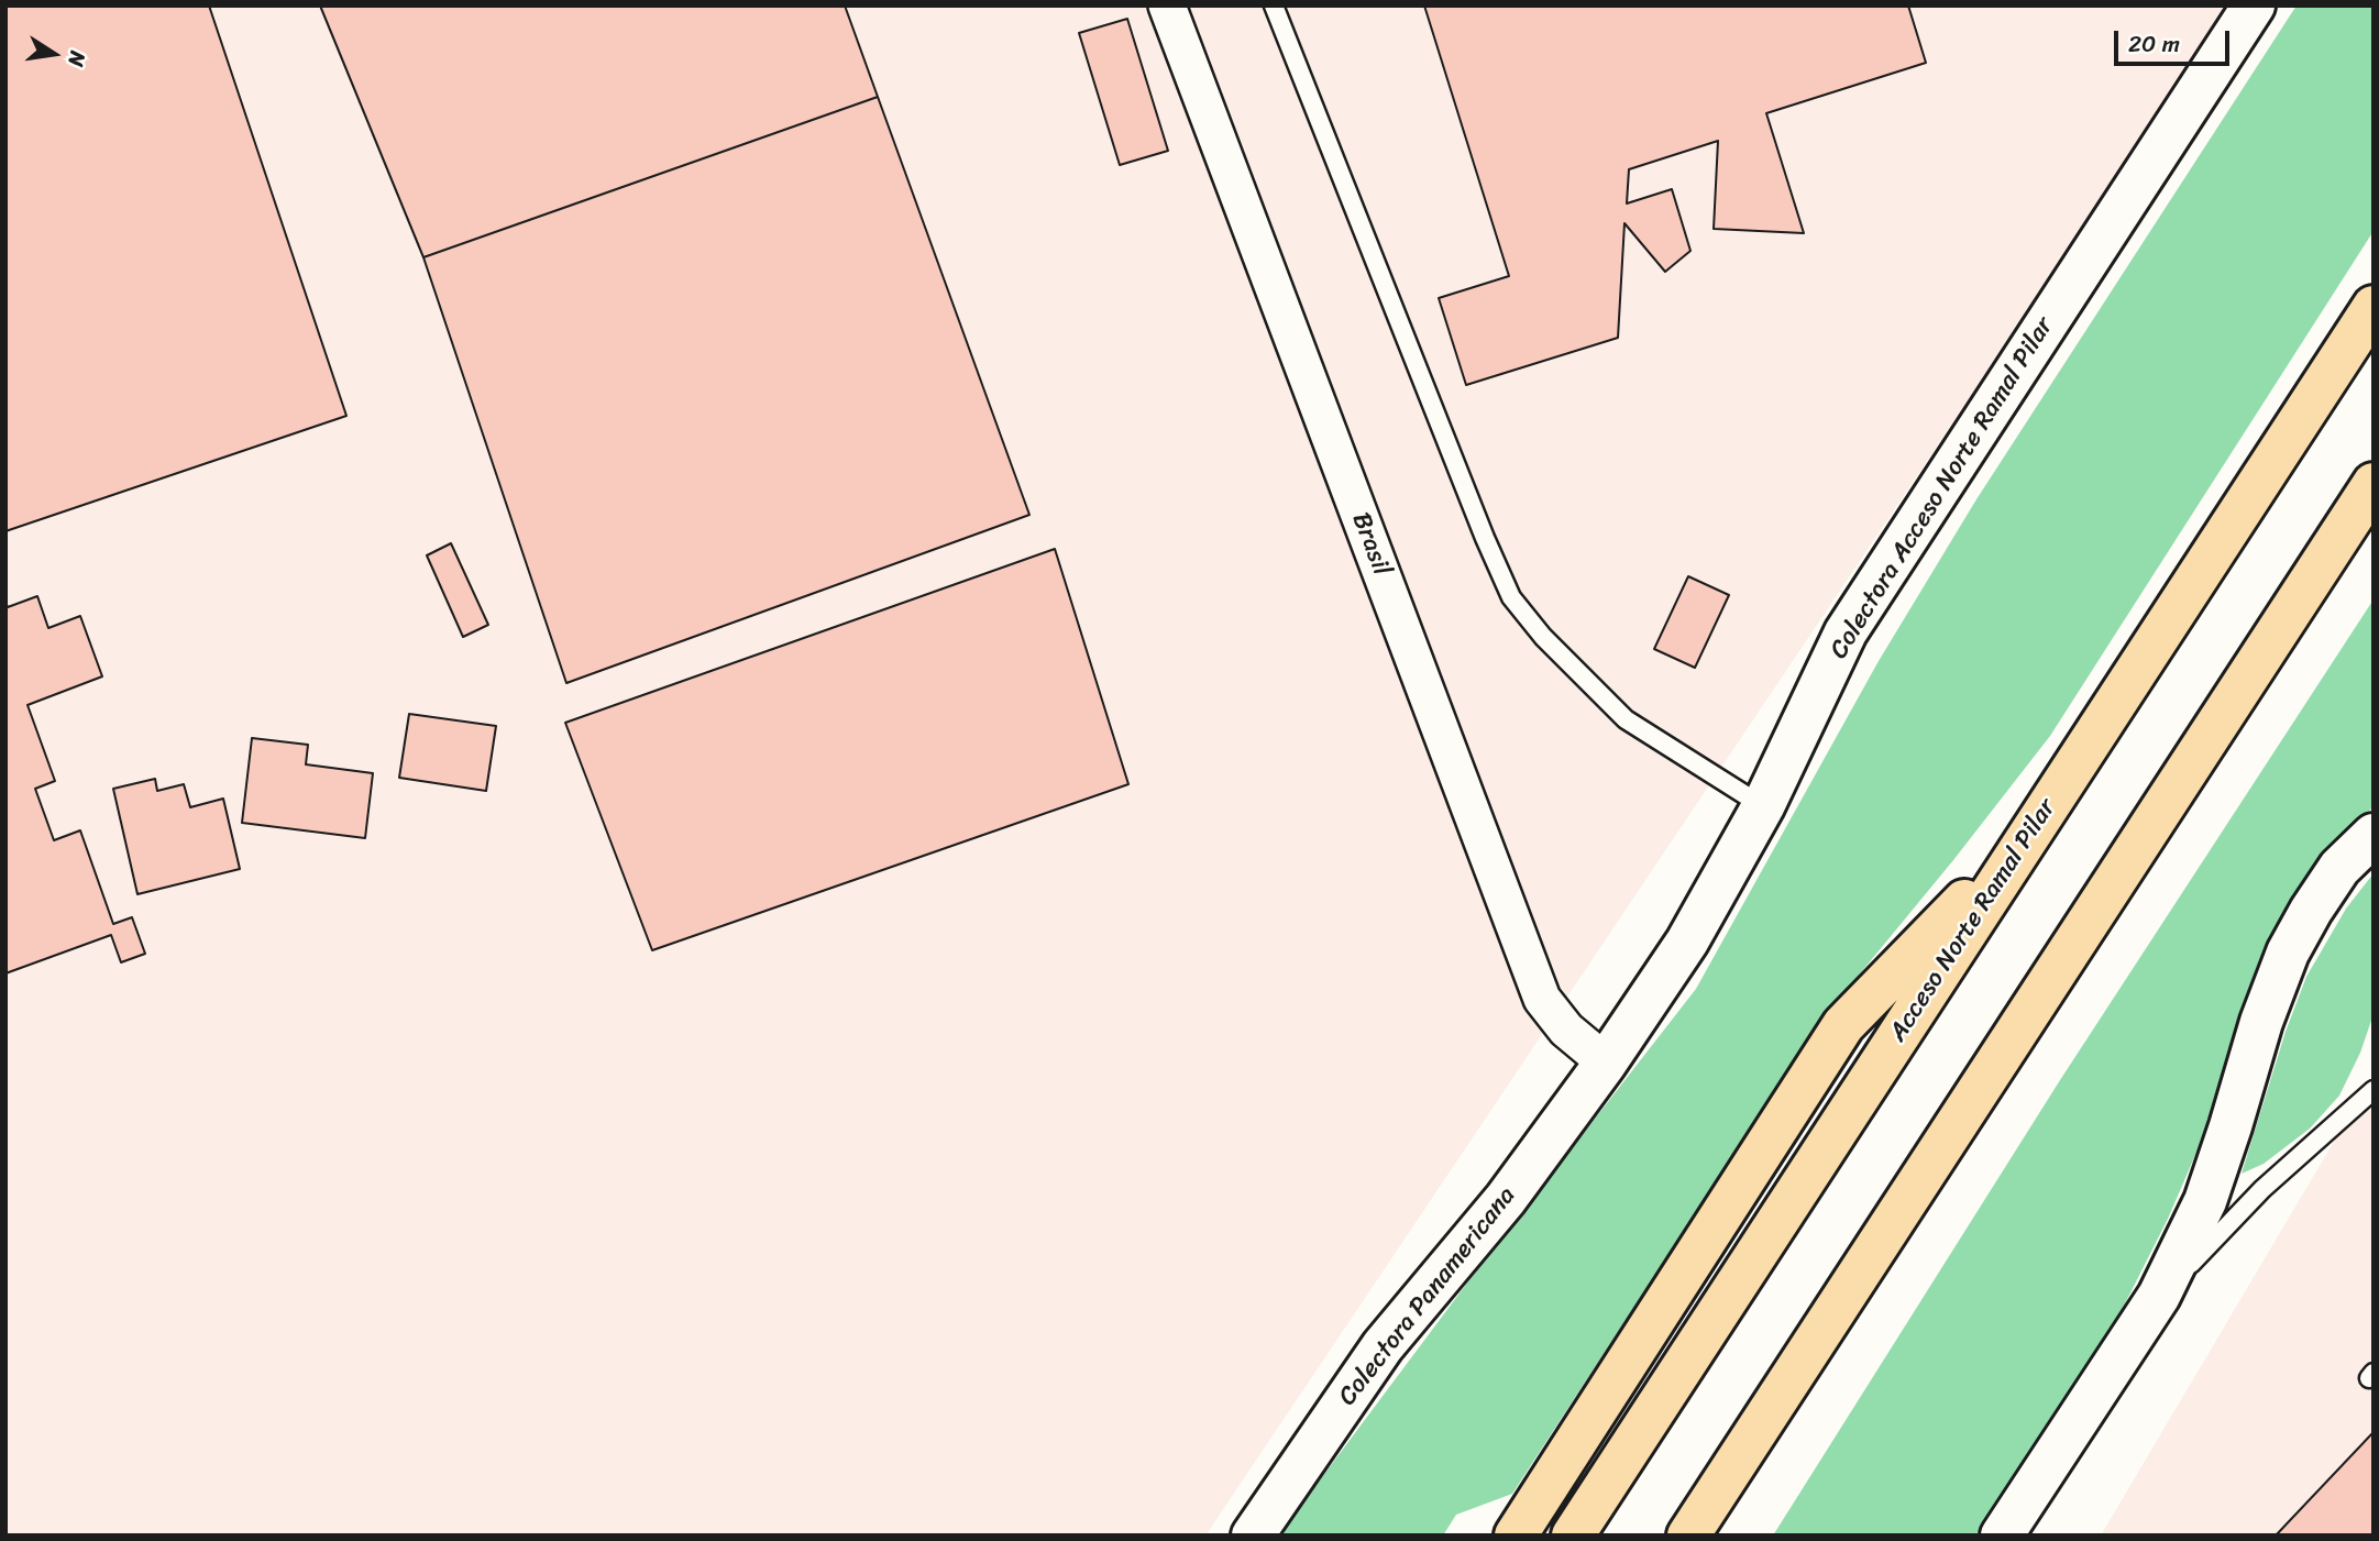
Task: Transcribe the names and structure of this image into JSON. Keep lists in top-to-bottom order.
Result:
{
  "streets": {
    "highway": ["Acceso Norte Ramal Pilar"],
    "street": ["Colectora Acceso Norte Ramal Pilar", "Brasil", "Colectora Panamericana"]
  },
  "crossings": [
    ["Colectora Acceso Norte Ramal Pilar", "Brasil"],
    ["Colectora Acceso Norte Ramal Pilar", "Colectora Panamericana"],
    ["Brasil", "Colectora Panamericana"]
  ],
  "scale_bar": "20 m",
  "north": "right"
}
